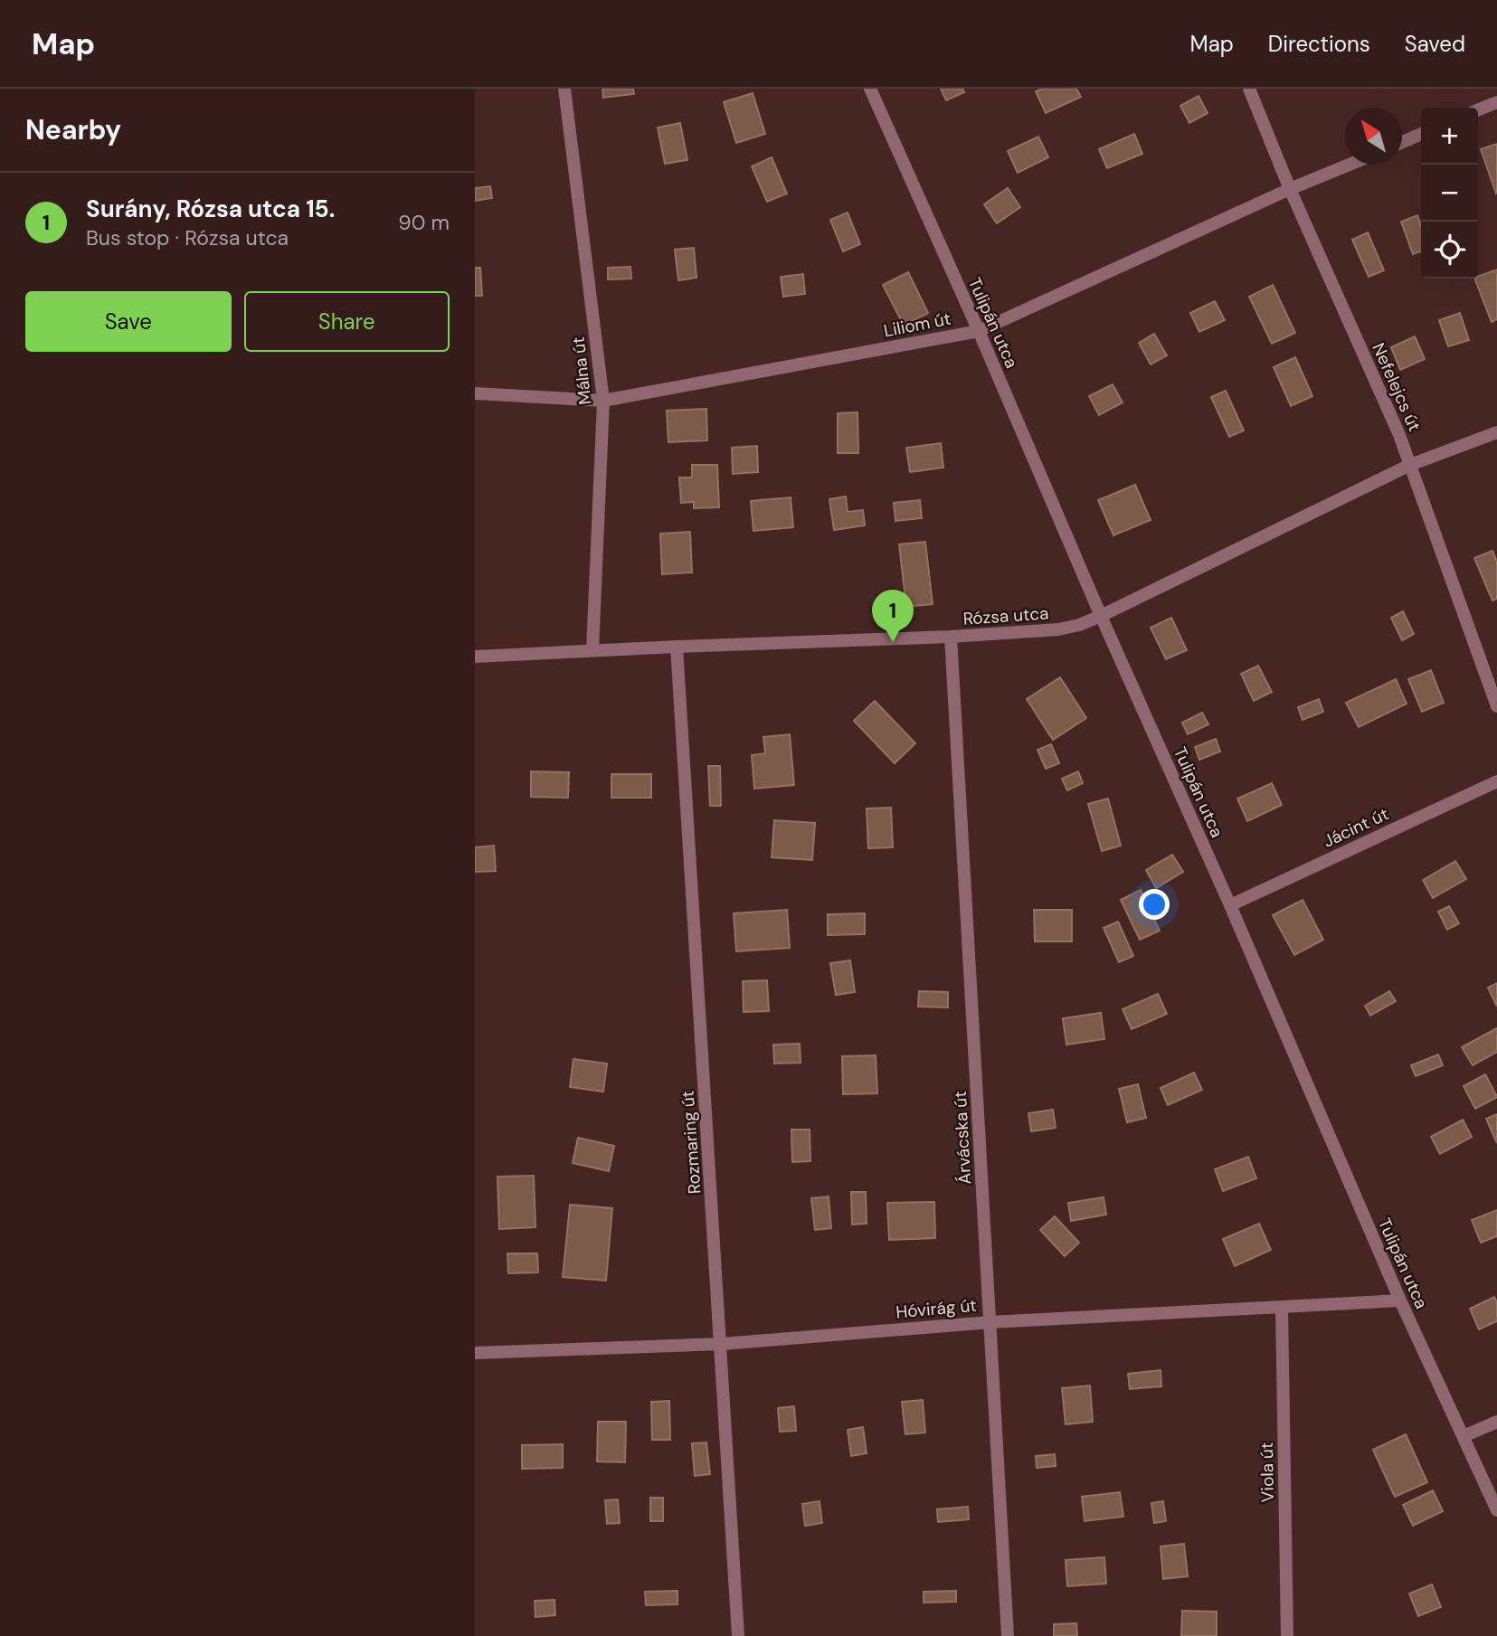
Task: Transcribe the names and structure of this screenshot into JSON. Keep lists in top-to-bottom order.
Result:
{
  "streets": {
    "street": [
      "Tulipán utca",
      "Liliom út",
      "Málna út",
      "Nefelejcs út",
      "Rózsa utca",
      "Jácint út",
      "Árvácska út",
      "Rozmaring út",
      "Hóvirág út",
      "Viola út"
    ]
  },
  "crossings": [
    ["Tulipán utca", "Liliom út"],
    ["Tulipán utca", "Rózsa utca"],
    ["Tulipán utca", "Jácint út"],
    ["Tulipán utca", "Hóvirág út"],
    ["Liliom út", "Málna út"],
    ["Liliom út", "Nefelejcs út"],
    ["Málna út", "Rózsa utca"],
    ["Nefelejcs út", "Rózsa utca"],
    ["Rózsa utca", "Árvácska út"],
    ["Rózsa utca", "Rozmaring út"],
    ["Árvácska út", "Hóvirág út"],
    ["Rozmaring út", "Hóvirág út"],
    ["Hóvirág út", "Viola út"]
  ],
  "north": "top left",
  "page": {
    "header": "Map",
    "nav": ["Map", "Directions", "Saved"],
    "heading": "Nearby",
    "map_buttons": ["+", "−"],
    "list": [
      {
        "mark": "1",
        "name": "Surány, Rózsa utca 15.",
        "note": "Bus stop · Rózsa utca",
        "value": "90 m"
      }
    ],
    "buttons": ["Save", "Share"],
    "pins": "1"
  }
}
